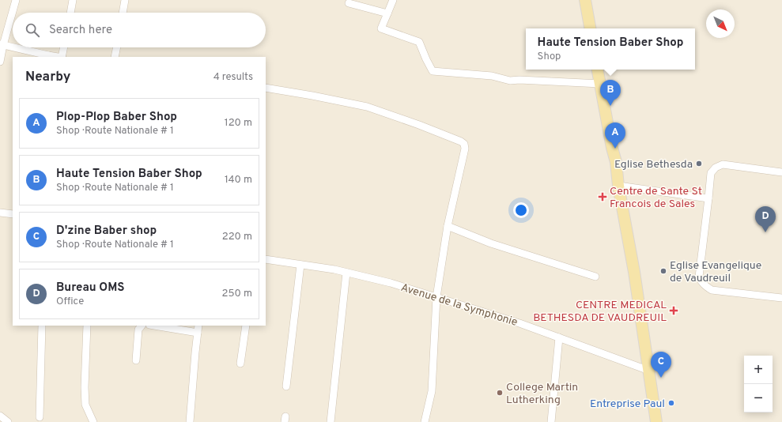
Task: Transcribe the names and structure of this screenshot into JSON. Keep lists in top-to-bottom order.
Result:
{
  "streets": {
    "street": ["Avenue de la Symphonie"]
  },
  "places": {
    "other": [
      "Eglise Bethesda",
      "Eglise Evangelique de Vaudreuil",
      "College Martin Lutherking",
      "Entreprise Paul"
    ],
    "health": ["Centre de Sante St Francois de Sales", "CENTRE MEDICAL BETHESDA DE VAUDREUIL"]
  },
  "north": "bottom right",
  "page": {
    "search": "Search here",
    "popup": ["Haute Tension Baber Shop", "Shop"],
    "heading": ["Nearby", "4 results"],
    "pins": [
      "B",
      "A",
      "D",
      "C"
    ],
    "list": [
      {
        "mark": "A",
        "name": "Plop-Plop Baber Shop",
        "note": "Shop · Route Nationale # 1",
        "value": "120 m"
      },
      {
        "mark": "B",
        "name": "Haute Tension Baber Shop",
        "note": "Shop · Route Nationale # 1",
        "value": "140 m"
      },
      {
        "mark": "C",
        "name": "D'zine Baber shop",
        "note": "Shop · Route Nationale # 1",
        "value": "220 m"
      },
      {
        "mark": "D",
        "name": "Bureau OMS",
        "note": "Office",
        "value": "250 m"
      }
    ],
    "map_buttons": ["+", "−"]
  }
}
